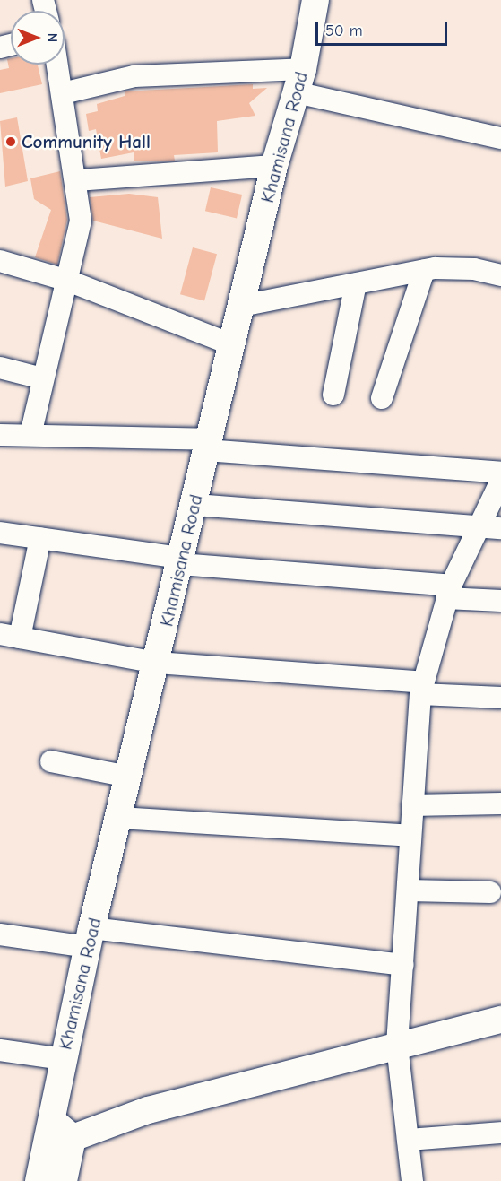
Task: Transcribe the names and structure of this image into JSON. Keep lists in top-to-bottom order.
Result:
{
  "streets": {
    "street": ["Khamisana Road"]
  },
  "places": ["Community Hall"],
  "scale_bar": "50 m",
  "north": "right"
}
